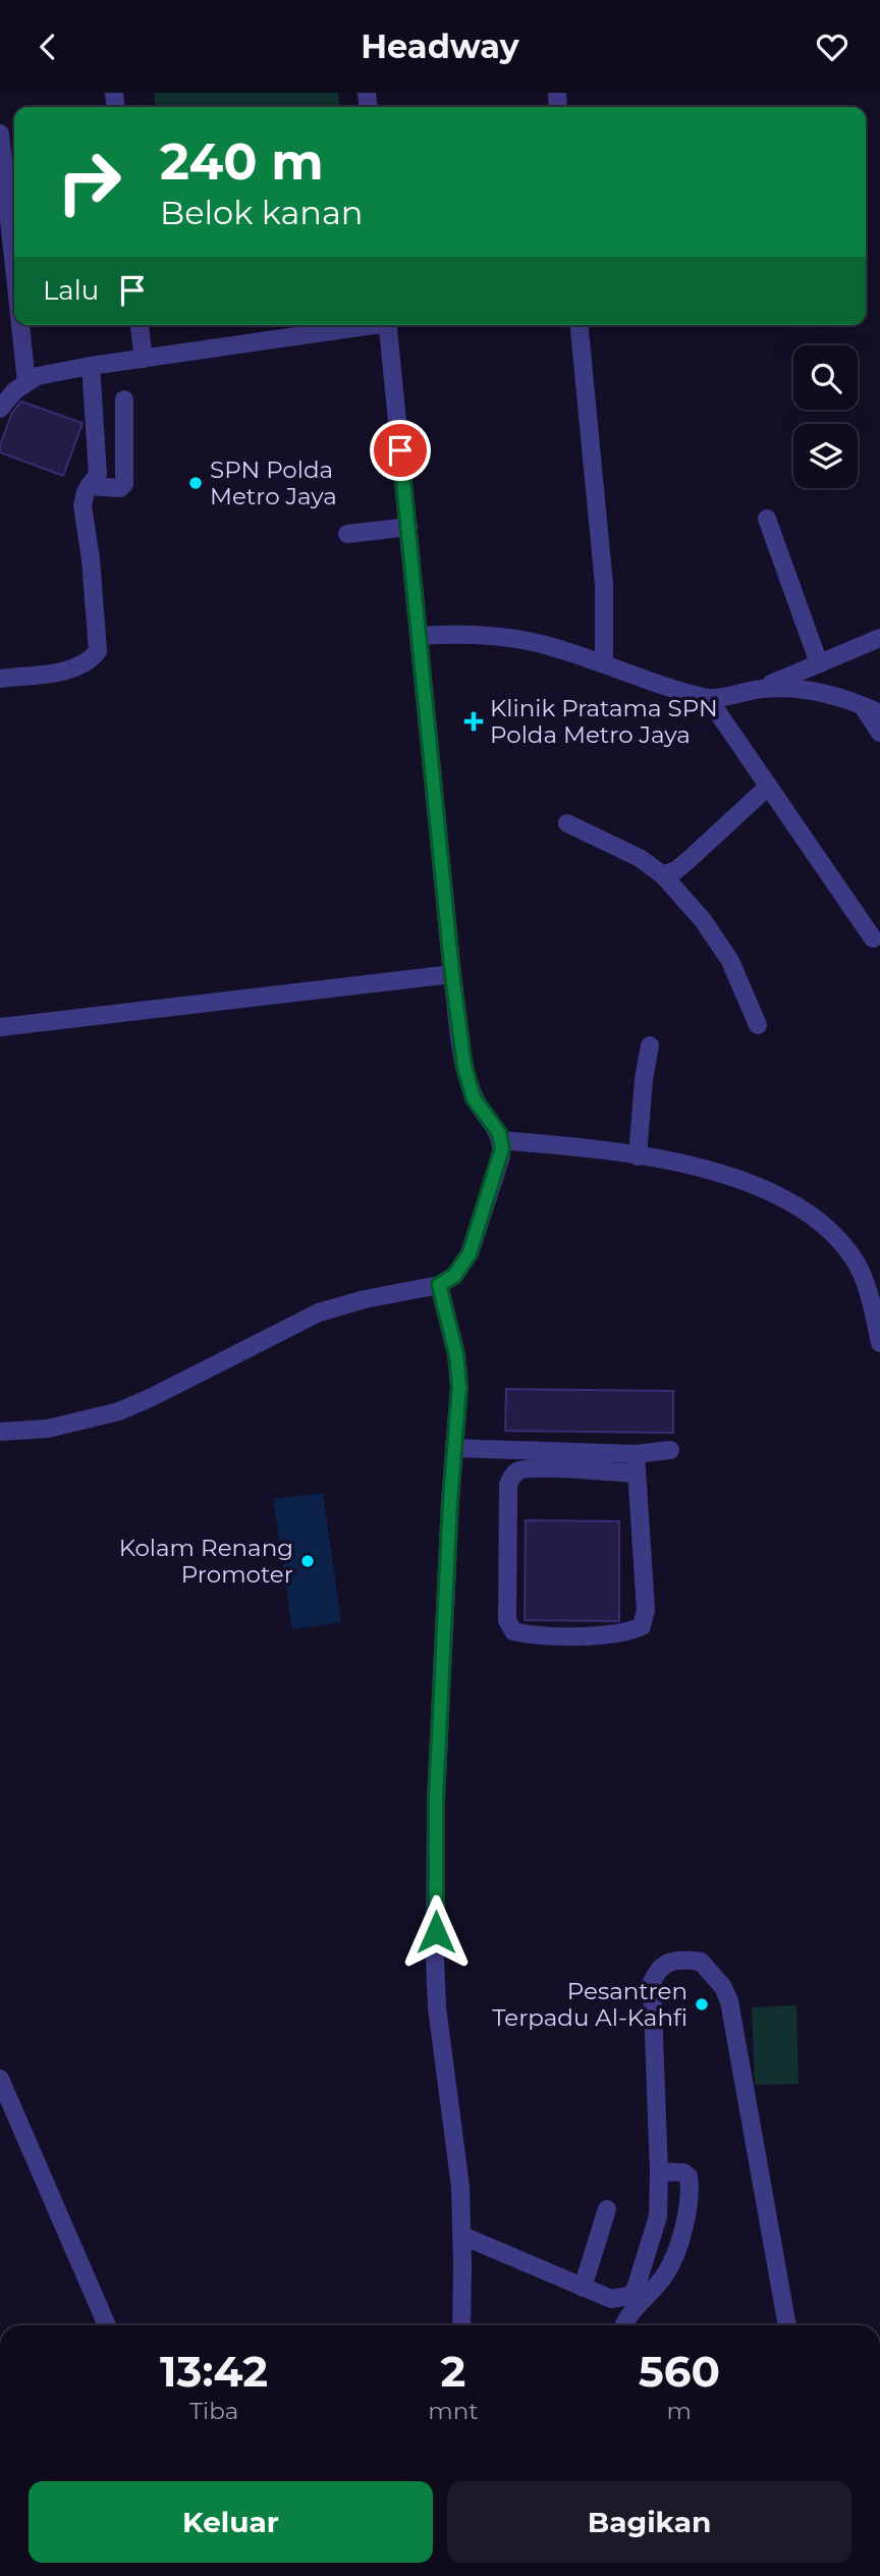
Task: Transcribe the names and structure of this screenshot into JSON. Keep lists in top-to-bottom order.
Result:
{
  "places": {
    "other": ["SPN Polda Metro Jaya", "Kolam Renang Promoter", "Pesantren Terpadu Al-Kahfi"],
    "health": ["Klinik Pratama SPN Polda Metro Jaya"]
  },
  "page": {
    "header": "Headway",
    "turn": ["240 m", "Belok kanan"],
    "then": "Lalu",
    "eta": [
      "13:42",
      "Tiba",
      "2",
      "mnt",
      "560",
      "m"
    ],
    "buttons": ["Keluar", "Bagikan"]
  }
}
